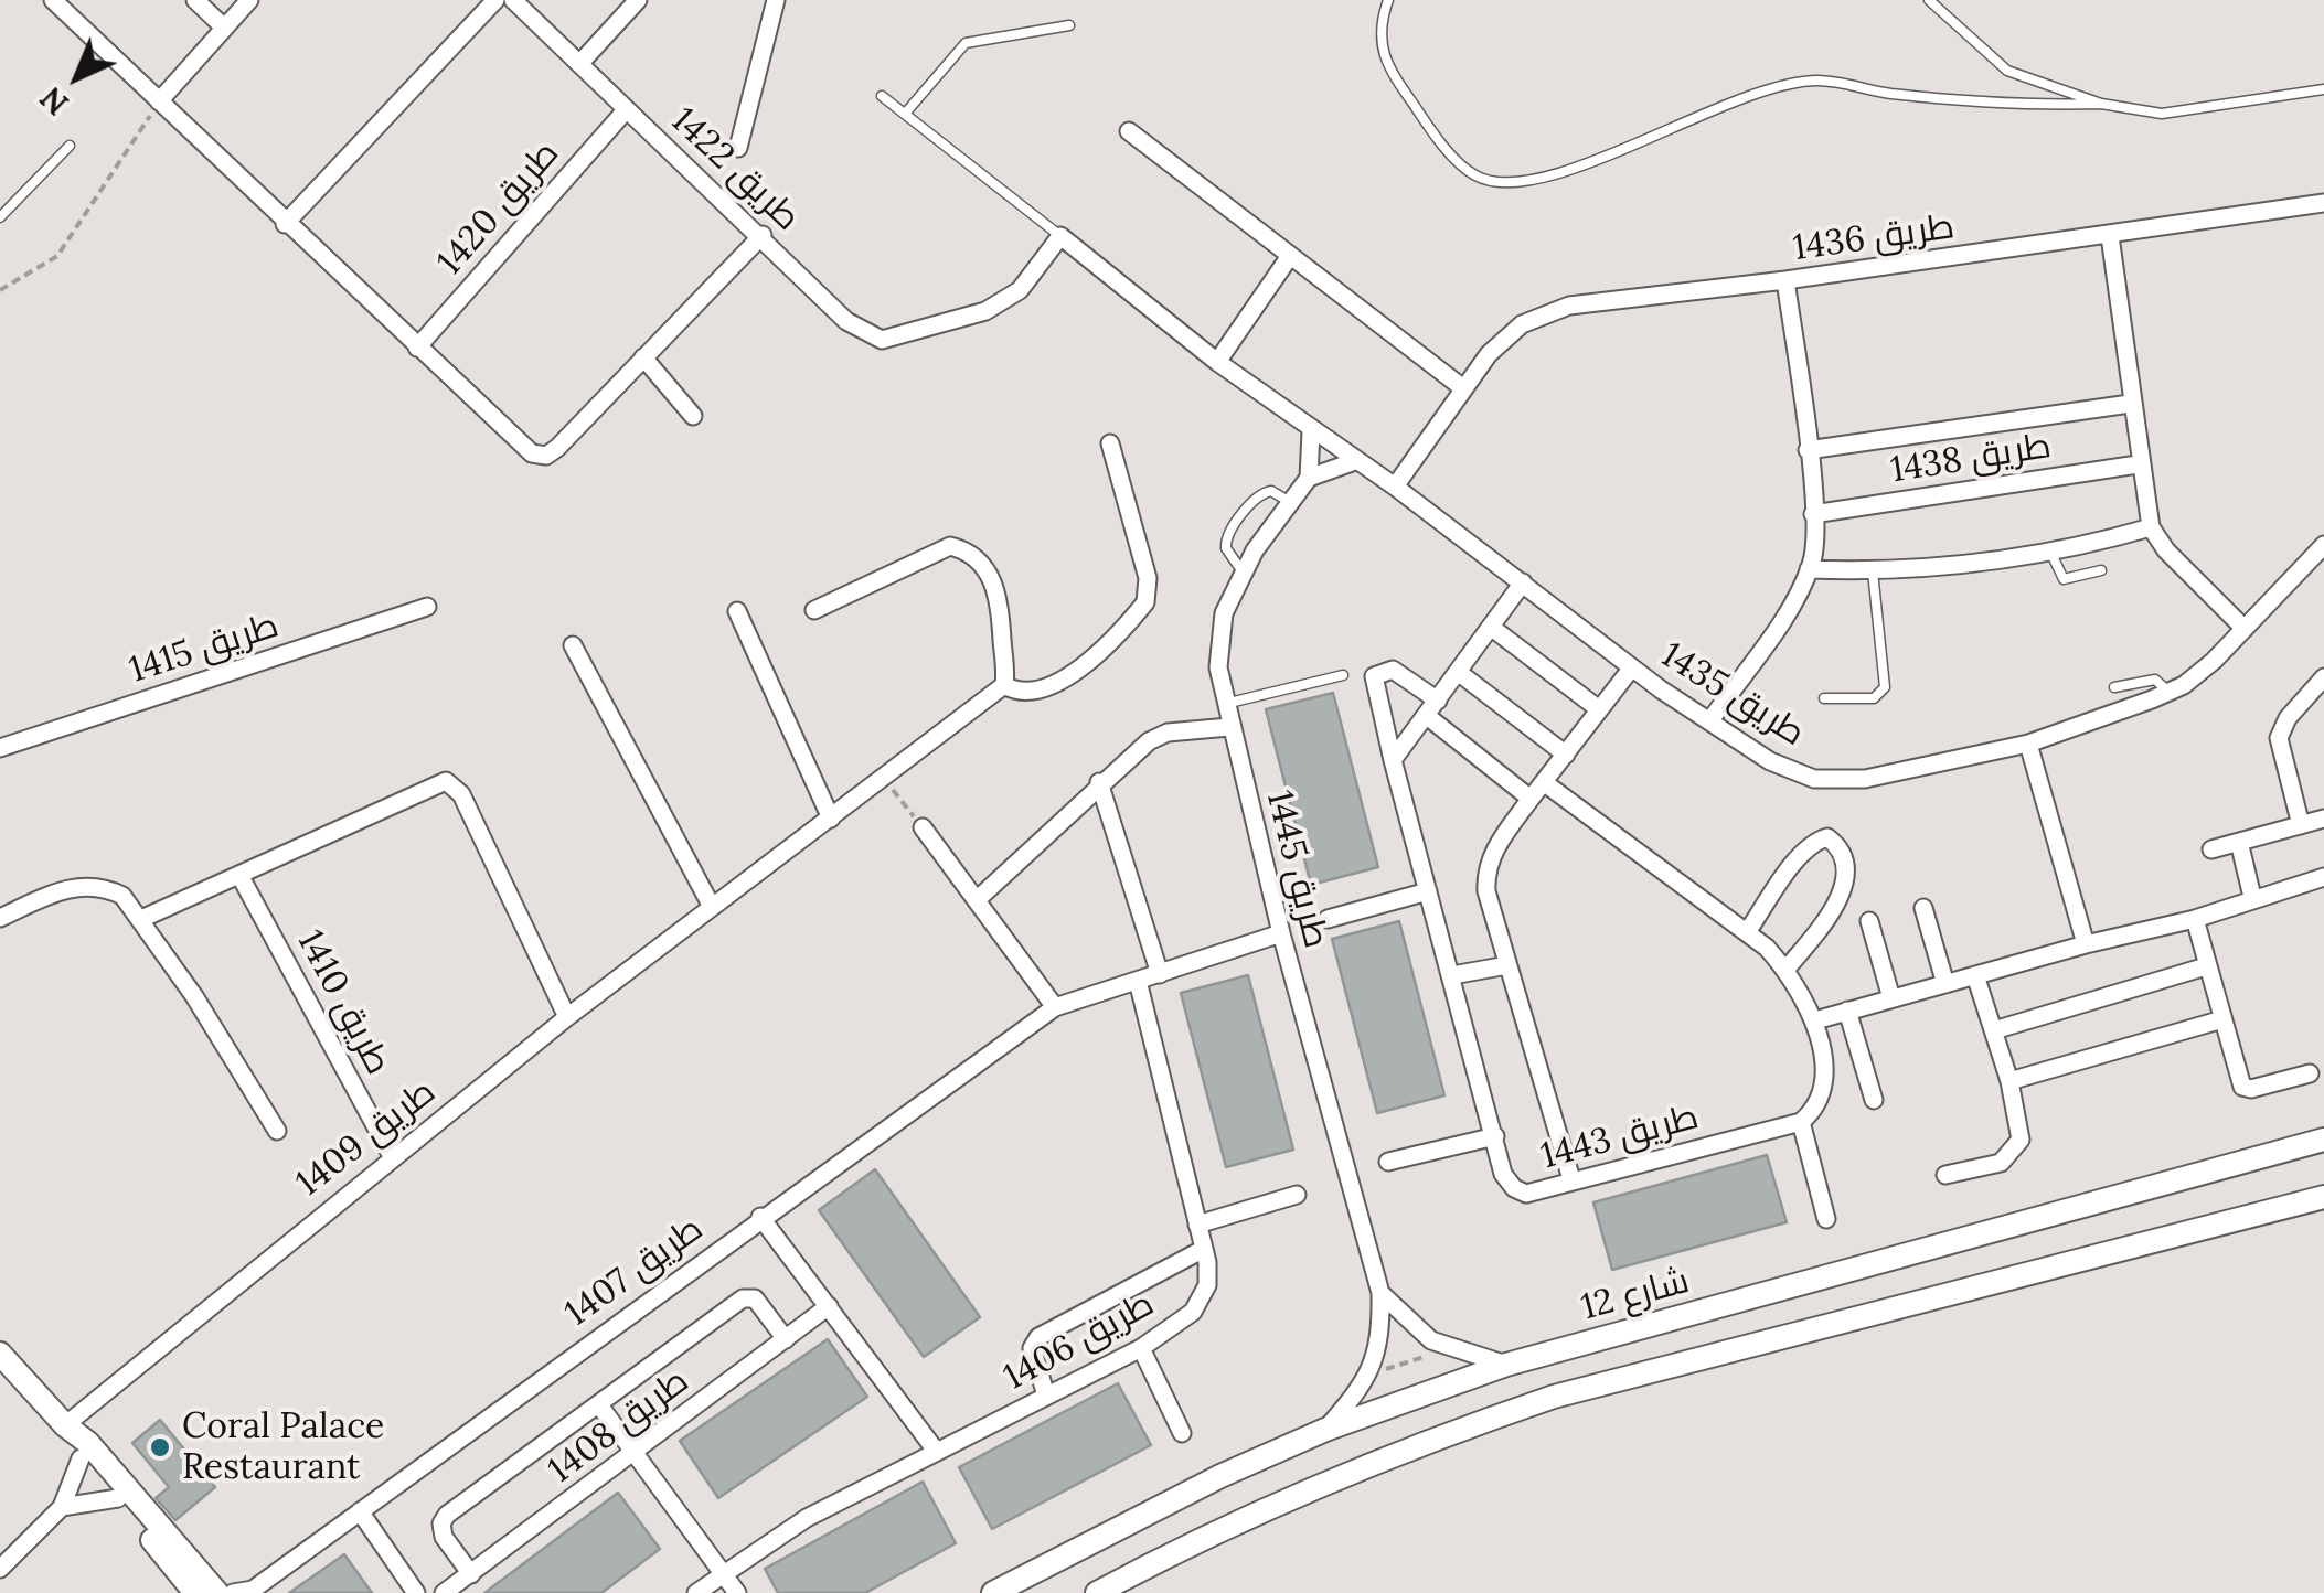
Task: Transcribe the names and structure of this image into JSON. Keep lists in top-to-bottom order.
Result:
{
  "streets": {
    "street": [
      "طريق 1422",
      "طريق 1420",
      "طريق 1436",
      "طريق 1438",
      "طريق 1415",
      "طريق 1435",
      "طريق 1445",
      "طريق 1410",
      "طريق 1443",
      "طريق 1409",
      "طريق 1407",
      "شارع 12",
      "طريق 1406",
      "طريق 1408"
    ]
  },
  "crossings": [
    ["طريق 1422", "طريق 1420"],
    ["طريق 1422", "طريق 1435"],
    ["طريق 1436", "طريق 1435"],
    ["طريق 1445", "طريق 1407"],
    ["طريق 1445", "شارع 12"],
    ["طريق 1410", "طريق 1409"],
    ["طريق 1407", "طريق 1406"]
  ],
  "places": ["Coral Palace Restaurant"],
  "north": "bottom left"
}
